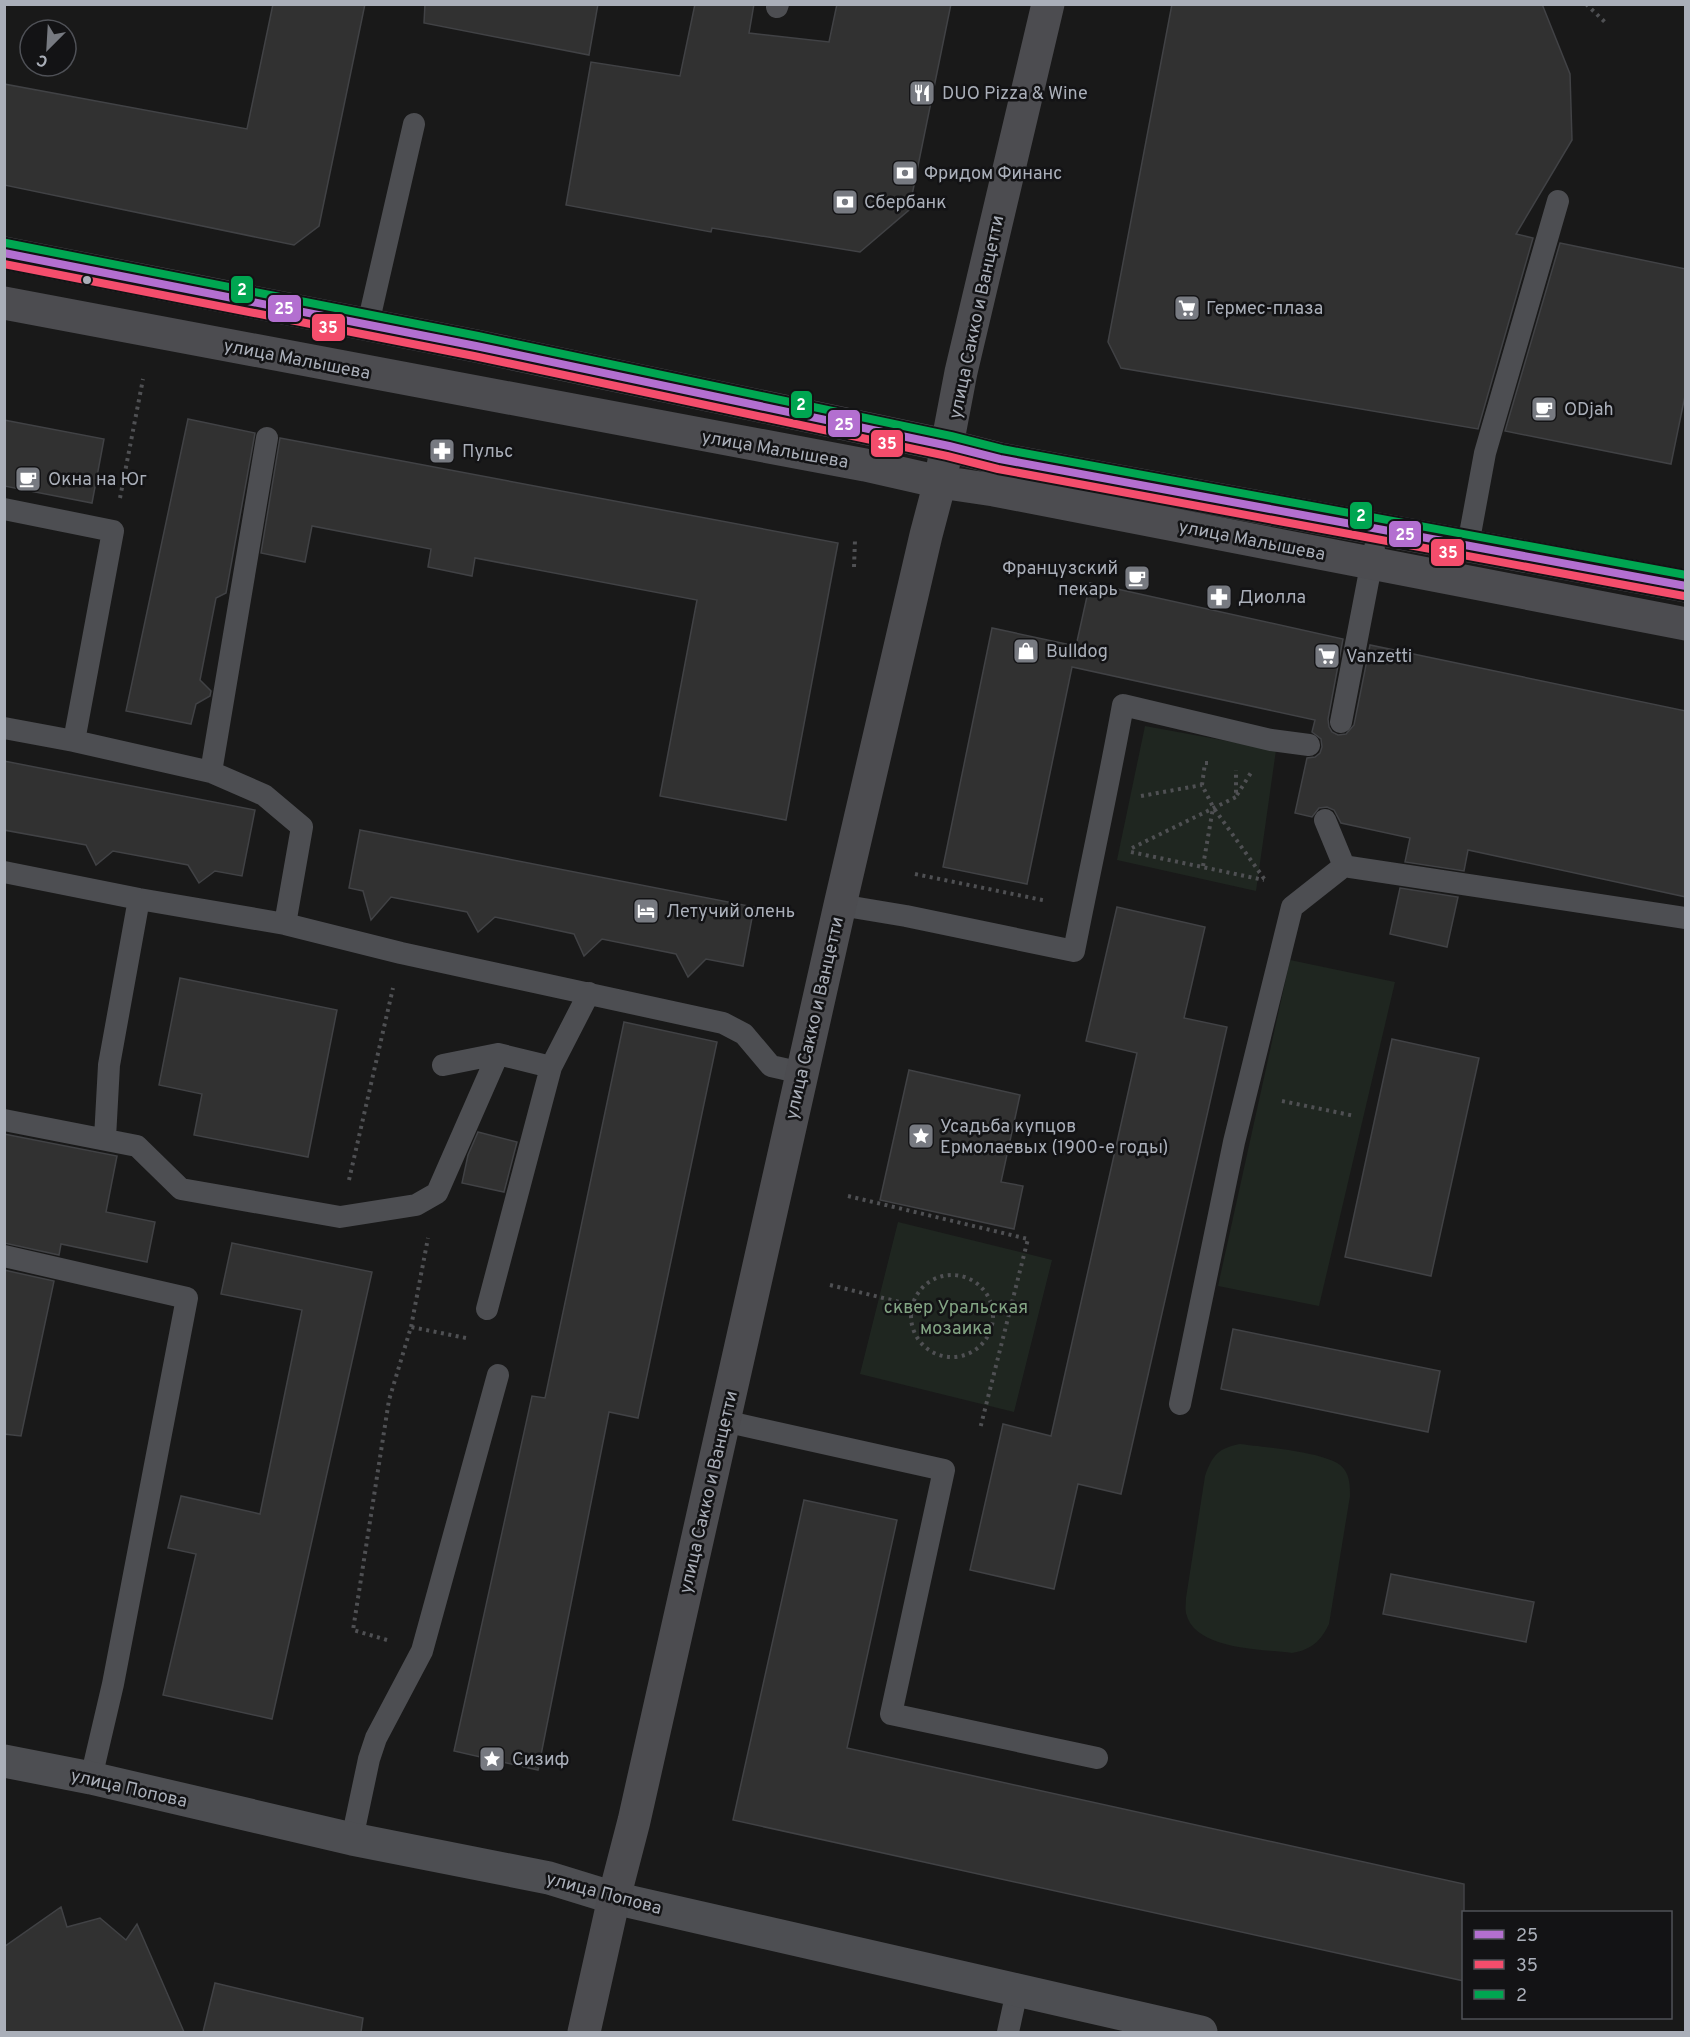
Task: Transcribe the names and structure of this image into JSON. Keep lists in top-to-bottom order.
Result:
{
  "streets": {
    "main road": ["улица Сакко и Ванцетти", "улица Малышева"],
    "street": ["улица Попова"]
  },
  "crossings": [
    ["улица Сакко и Ванцетти", "улица Малышева"],
    ["улица Сакко и Ванцетти", "улица Попова"]
  ],
  "parks": ["сквер Уральская мозаика"],
  "places": {
    "restaurant": ["DUO Pizza & Wine"],
    "bank": ["Фридом Финанс", "Сбербанк"],
    "supermarket": ["Гермес-плаза", "Vanzetti"],
    "cafe": ["ODjah", "Окна на Юг", "Французский пекарь"],
    "pharmacy": ["Пульс", "Диолла"],
    "shop": ["Bulldog"],
    "hotel": ["Летучий олень"],
    "place": ["Усадьба купцов Ермолаевых (1900-е годы)", "Сизиф"]
  },
  "lines": ["transit line 2", "transit line 25", "transit line 35"],
  "legend": ["25", "35", "2"],
  "north": "bottom left"
}
